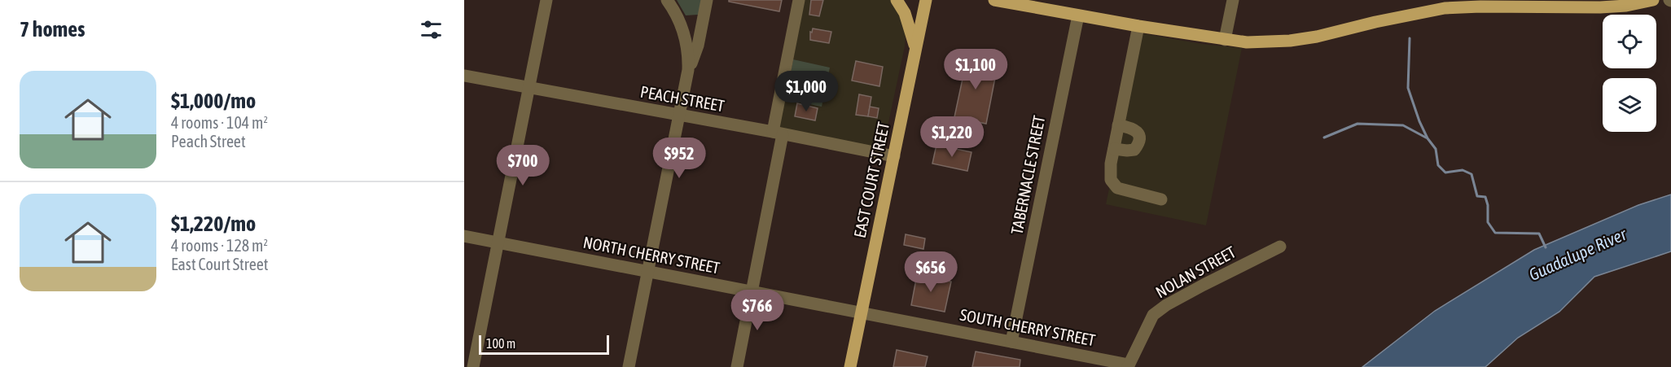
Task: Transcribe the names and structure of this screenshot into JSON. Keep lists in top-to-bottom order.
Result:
{
  "streets": {
    "main road": ["EAST COURT STREET"],
    "street": [
      "PEACH STREET",
      "TABERNACLE STREET",
      "NORTH CHERRY STREET",
      "NOLAN STREET",
      "SOUTH CHERRY STREET"
    ]
  },
  "crossings": [
    ["PEACH STREET", "EAST COURT STREET"],
    ["TABERNACLE STREET", "SOUTH CHERRY STREET"],
    ["EAST COURT STREET", "NORTH CHERRY STREET"],
    ["EAST COURT STREET", "SOUTH CHERRY STREET"],
    ["NORTH CHERRY STREET", "SOUTH CHERRY STREET"],
    ["NOLAN STREET", "SOUTH CHERRY STREET"]
  ],
  "water": ["Guadalupe River"],
  "scale_bar": "100 m",
  "page": {
    "heading": "7 homes",
    "price": [
      "$1,100",
      "$1,000",
      "$1,220",
      "$952",
      "$700",
      "$656",
      "$766"
    ],
    "list": [
      {
        "name": "$1,000/mo",
        "note": "4 rooms · 104 m² · Peach Street"
      },
      {
        "name": "$1,220/mo",
        "note": "4 rooms · 128 m² · East Court Street"
      }
    ],
    "scale": "100 m"
  }
}
